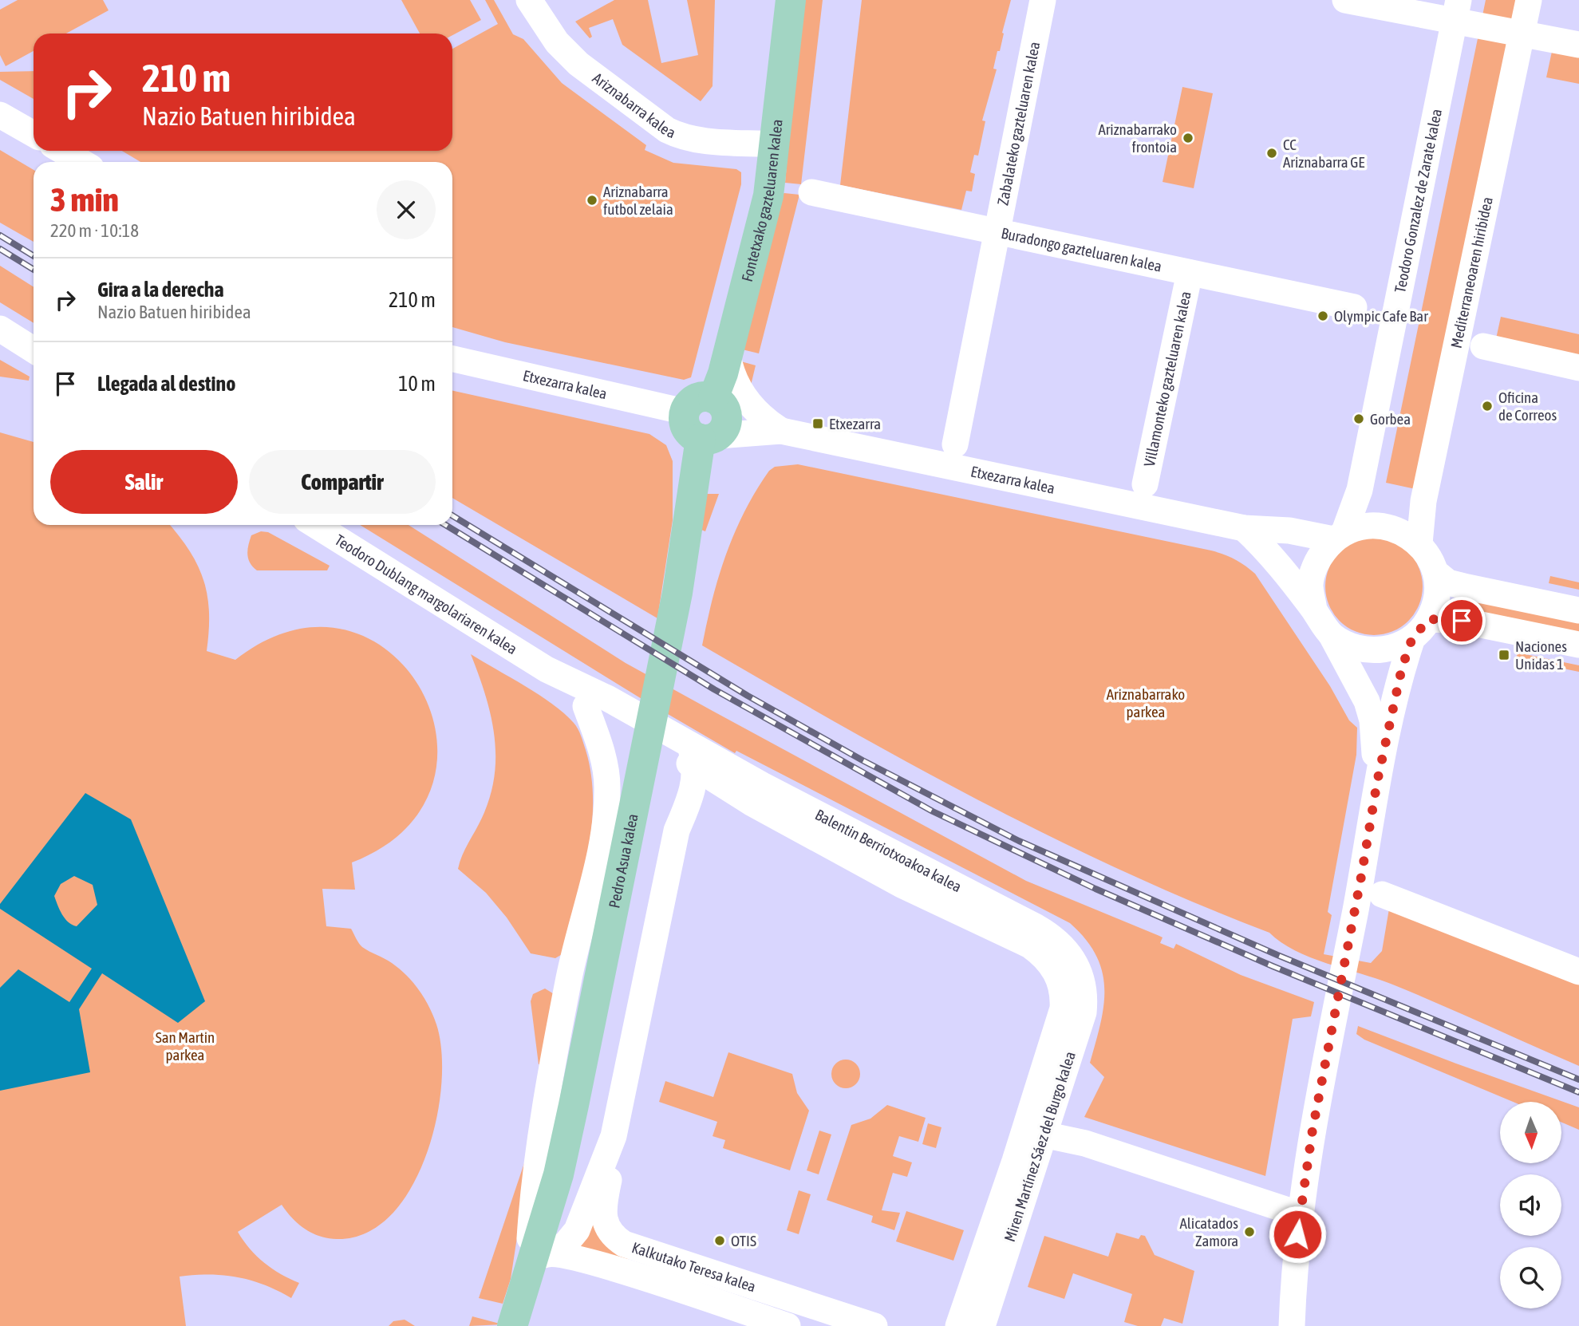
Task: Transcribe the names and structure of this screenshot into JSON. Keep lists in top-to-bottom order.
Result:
{
  "streets": {
    "main road": ["Fontetxako gazteluaren kalea", "Pedro Asua kalea"],
    "street": [
      "Ariznabarra kalea",
      "Zabalateko gazteluaren kalea",
      "Teodoro Gonzalez de Zarate kalea",
      "Buradongo gazteluaren kalea",
      "Mediterraneoaren hiribidea",
      "Villamonteko gazteluaren kalea",
      "Etxezarra kalea",
      "Teodoro Dublang margolariaren kalea",
      "Balentin Berriotxoakoa kalea",
      "Miren Martínez Sáez del Burgo kalea",
      "Kalkutako Teresa kalea"
    ]
  },
  "crossings": [
    ["Ariznabarra kalea", "Fontetxako gazteluaren kalea"],
    ["Zabalateko gazteluaren kalea", "Buradongo gazteluaren kalea"],
    ["Fontetxako gazteluaren kalea", "Etxezarra kalea"],
    ["Fontetxako gazteluaren kalea", "Pedro Asua kalea"],
    ["Teodoro Gonzalez de Zarate kalea", "Mediterraneoaren hiribidea"],
    ["Teodoro Gonzalez de Zarate kalea", "Etxezarra kalea"],
    ["Buradongo gazteluaren kalea", "Villamonteko gazteluaren kalea"],
    ["Mediterraneoaren hiribidea", "Etxezarra kalea"],
    ["Etxezarra kalea", "Pedro Asua kalea"],
    ["Teodoro Dublang margolariaren kalea", "Balentin Berriotxoakoa kalea"],
    ["Teodoro Dublang margolariaren kalea", "Pedro Asua kalea"],
    ["Balentin Berriotxoakoa kalea", "Miren Martínez Sáez del Burgo kalea"],
    ["Pedro Asua kalea", "Kalkutako Teresa kalea"]
  ],
  "parks": ["Ariznabarrako parkea", "San Martin parkea"],
  "places": {
    "other": [
      "Ariznabarrako frontoia",
      "CC Ariznabarra GE",
      "Ariznabarra futbol zelaia",
      "Olympic Cafe Bar",
      "Oficina de Correos",
      "Gorbea",
      "Alicatados Zamora",
      "OTIS"
    ],
    "transit": ["Etxezarra", "Naciones Unidas 1"]
  },
  "north": "bottom",
  "page": {
    "turn": ["210 m", "Nazio Batuen hiribidea"],
    "heading": ["3 min", "220 m · 10:18"],
    "list": [
      {
        "name": "Gira a la derecha",
        "note": "Nazio Batuen hiribidea",
        "value": "210 m"
      },
      {
        "name": "Llegada al destino",
        "value": "10 m"
      }
    ],
    "buttons": ["Salir", "Compartir"]
  }
}
